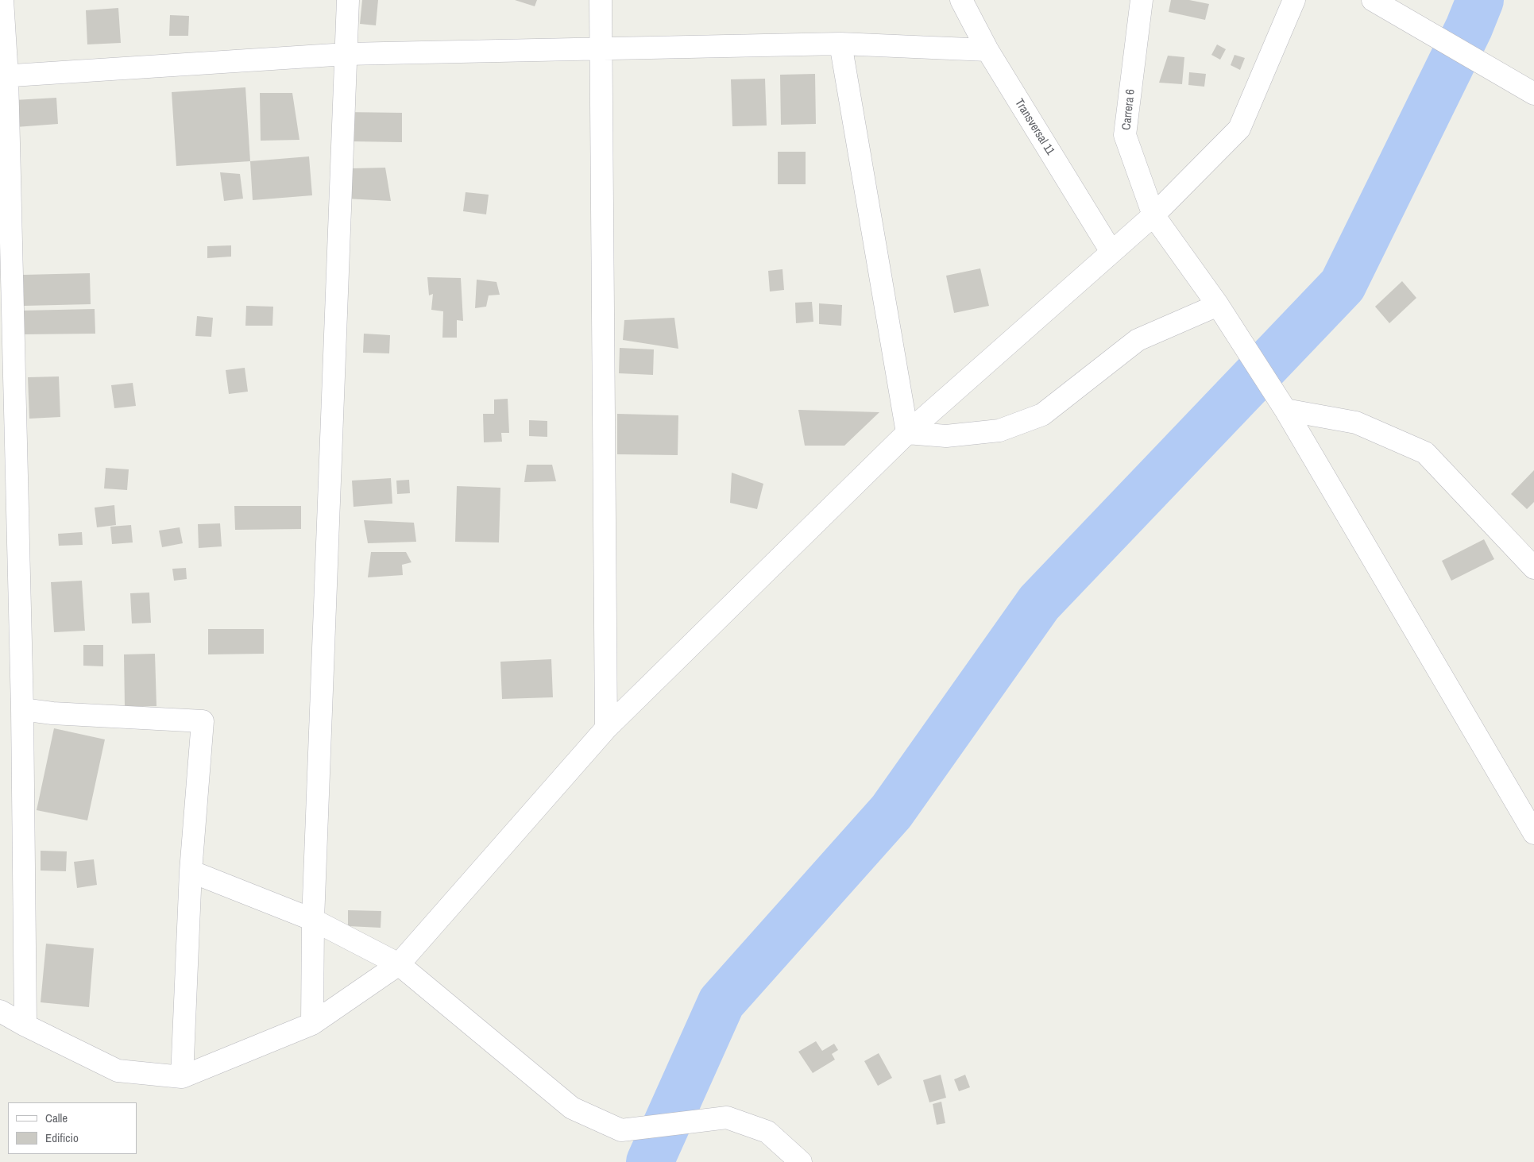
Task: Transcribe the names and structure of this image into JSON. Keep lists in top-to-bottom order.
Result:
{
  "streets": {
    "street": ["Carrera 6", "Transversal 11"]
  },
  "legend": ["Calle", "Edificio"]
}
